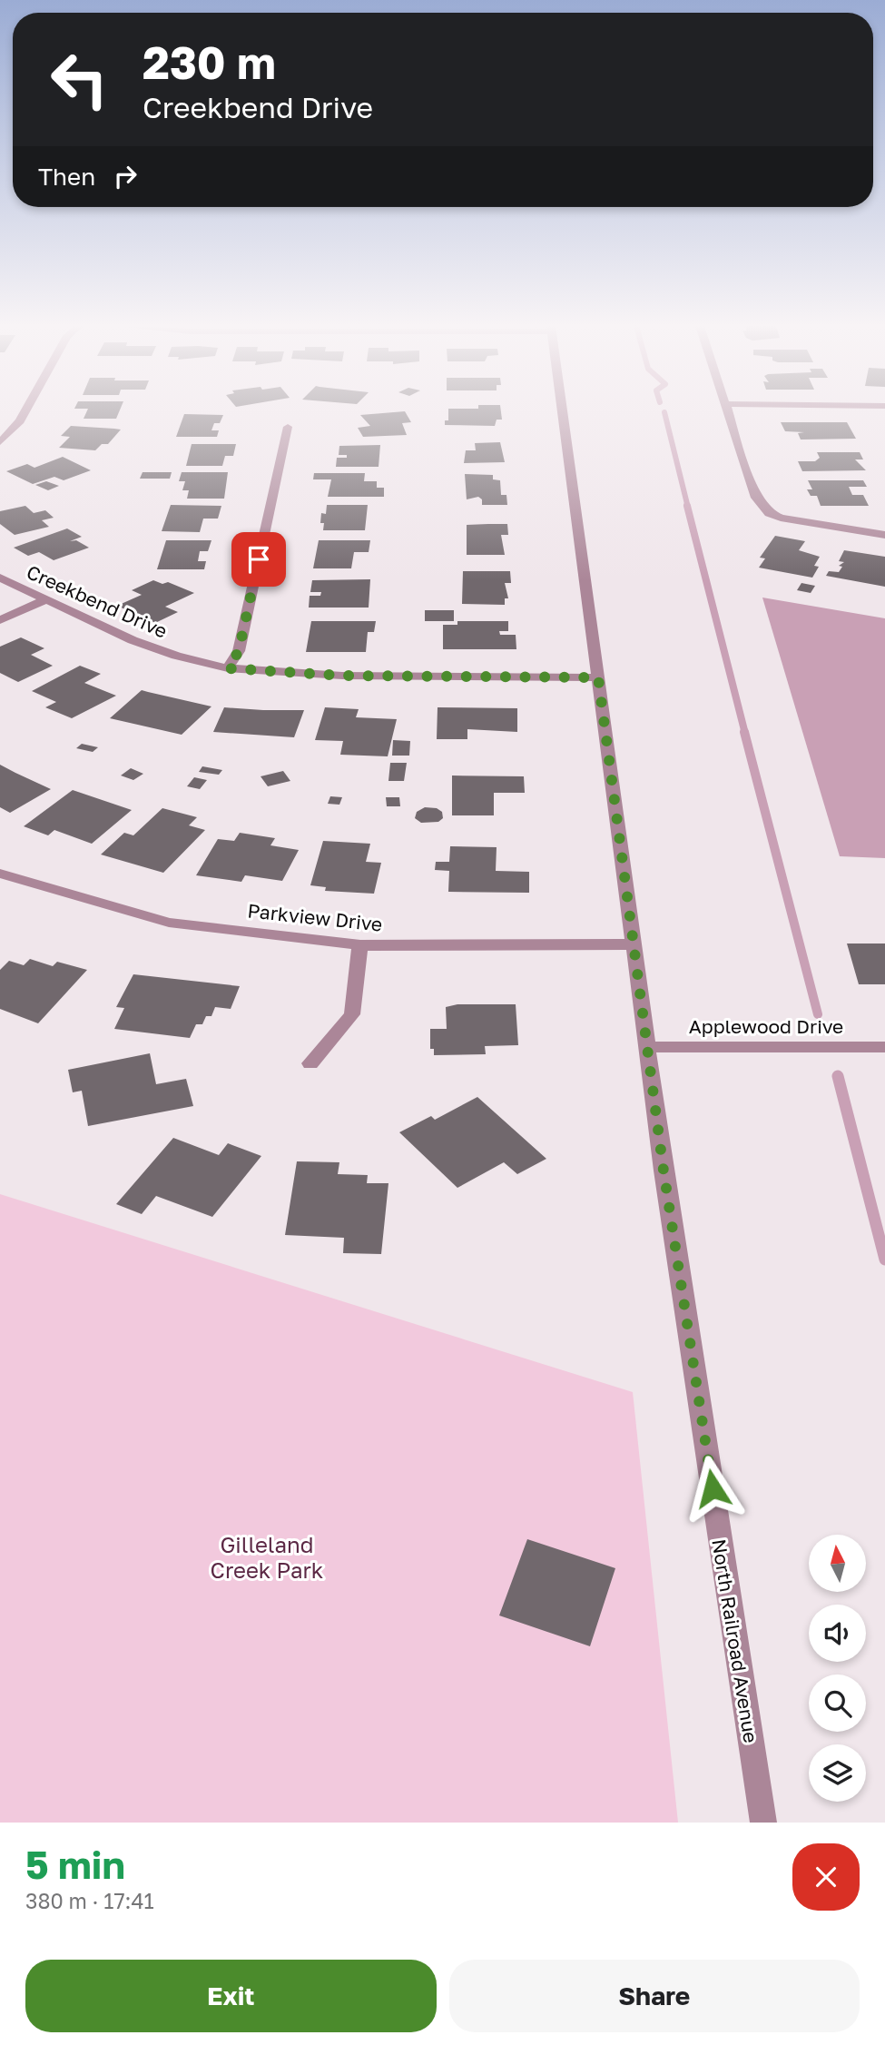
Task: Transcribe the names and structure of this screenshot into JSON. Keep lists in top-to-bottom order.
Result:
{
  "streets": {
    "street": [
      "Creekbend Drive",
      "Parkview Drive",
      "Applewood Drive",
      "North Railroad Avenue"
    ]
  },
  "crossings": [
    ["Creekbend Drive", "North Railroad Avenue"],
    ["Parkview Drive", "North Railroad Avenue"],
    ["Applewood Drive", "North Railroad Avenue"]
  ],
  "parks": ["Gilleland Creek Park"],
  "north": "top",
  "page": {
    "turn": ["230 m", "Creekbend Drive"],
    "then": "Then",
    "heading": ["5 min", "380 m · 17:41"],
    "buttons": ["Exit", "Share"]
  }
}
